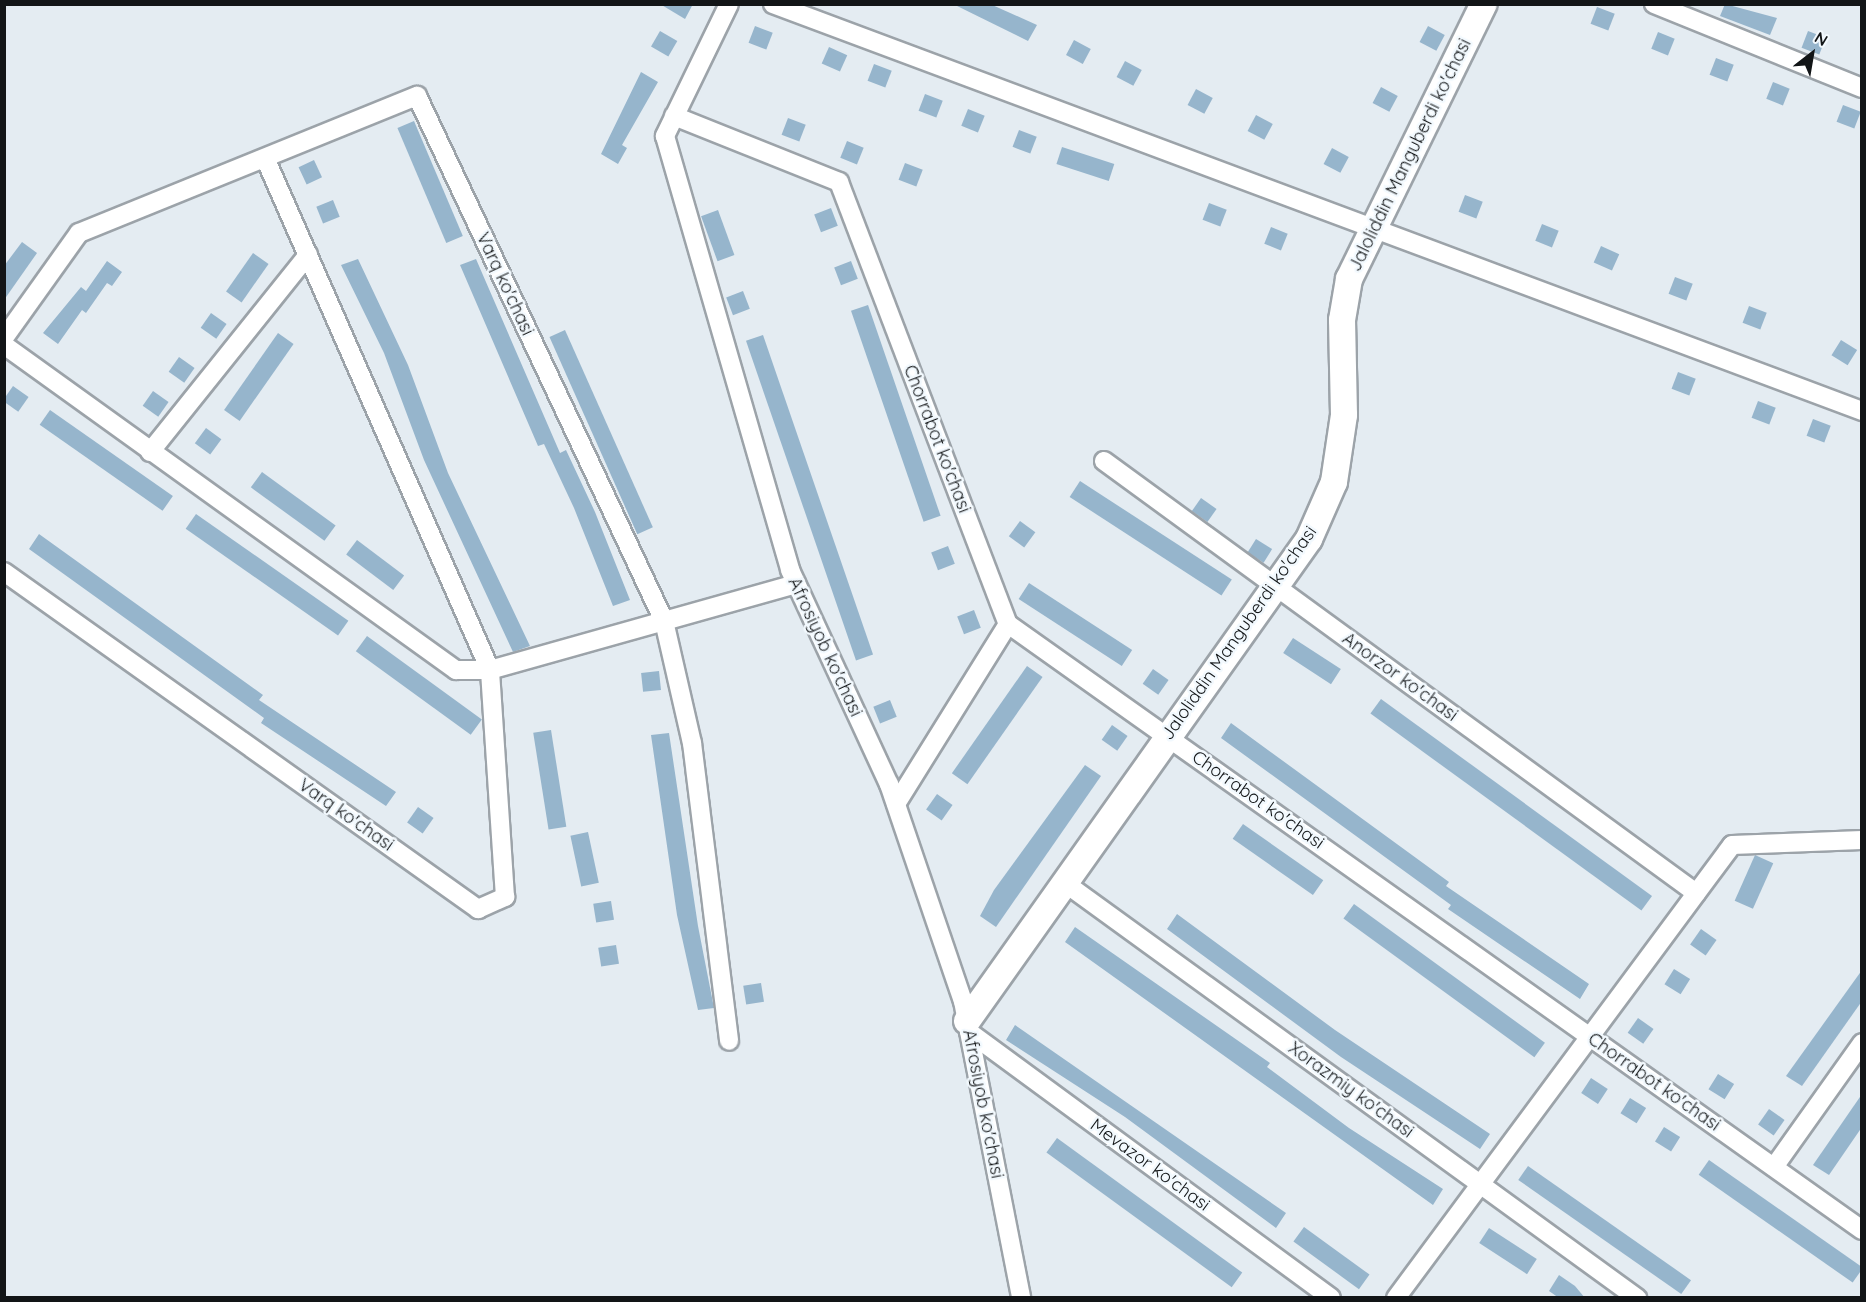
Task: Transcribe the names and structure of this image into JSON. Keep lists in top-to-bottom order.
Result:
{
  "streets": {
    "street": [
      "Jaloliddin Manguberdi ko'chasi",
      "Varq ko'chasi",
      "Chorrabot ko'chasi",
      "Afrosiyob ko'chasi",
      "Anorzor ko'chasi",
      "Xorazmiy ko'chasi",
      "Mevazor ko'chasi"
    ]
  },
  "crossings": [
    ["Jaloliddin Manguberdi ko'chasi", "Chorrabot ko'chasi"],
    ["Jaloliddin Manguberdi ko'chasi", "Afrosiyob ko'chasi"],
    ["Jaloliddin Manguberdi ko'chasi", "Anorzor ko'chasi"],
    ["Jaloliddin Manguberdi ko'chasi", "Xorazmiy ko'chasi"],
    ["Jaloliddin Manguberdi ko'chasi", "Mevazor ko'chasi"],
    ["Chorrabot ko'chasi", "Afrosiyob ko'chasi"],
    ["Afrosiyob ko'chasi", "Mevazor ko'chasi"]
  ],
  "north": "top right"
}
